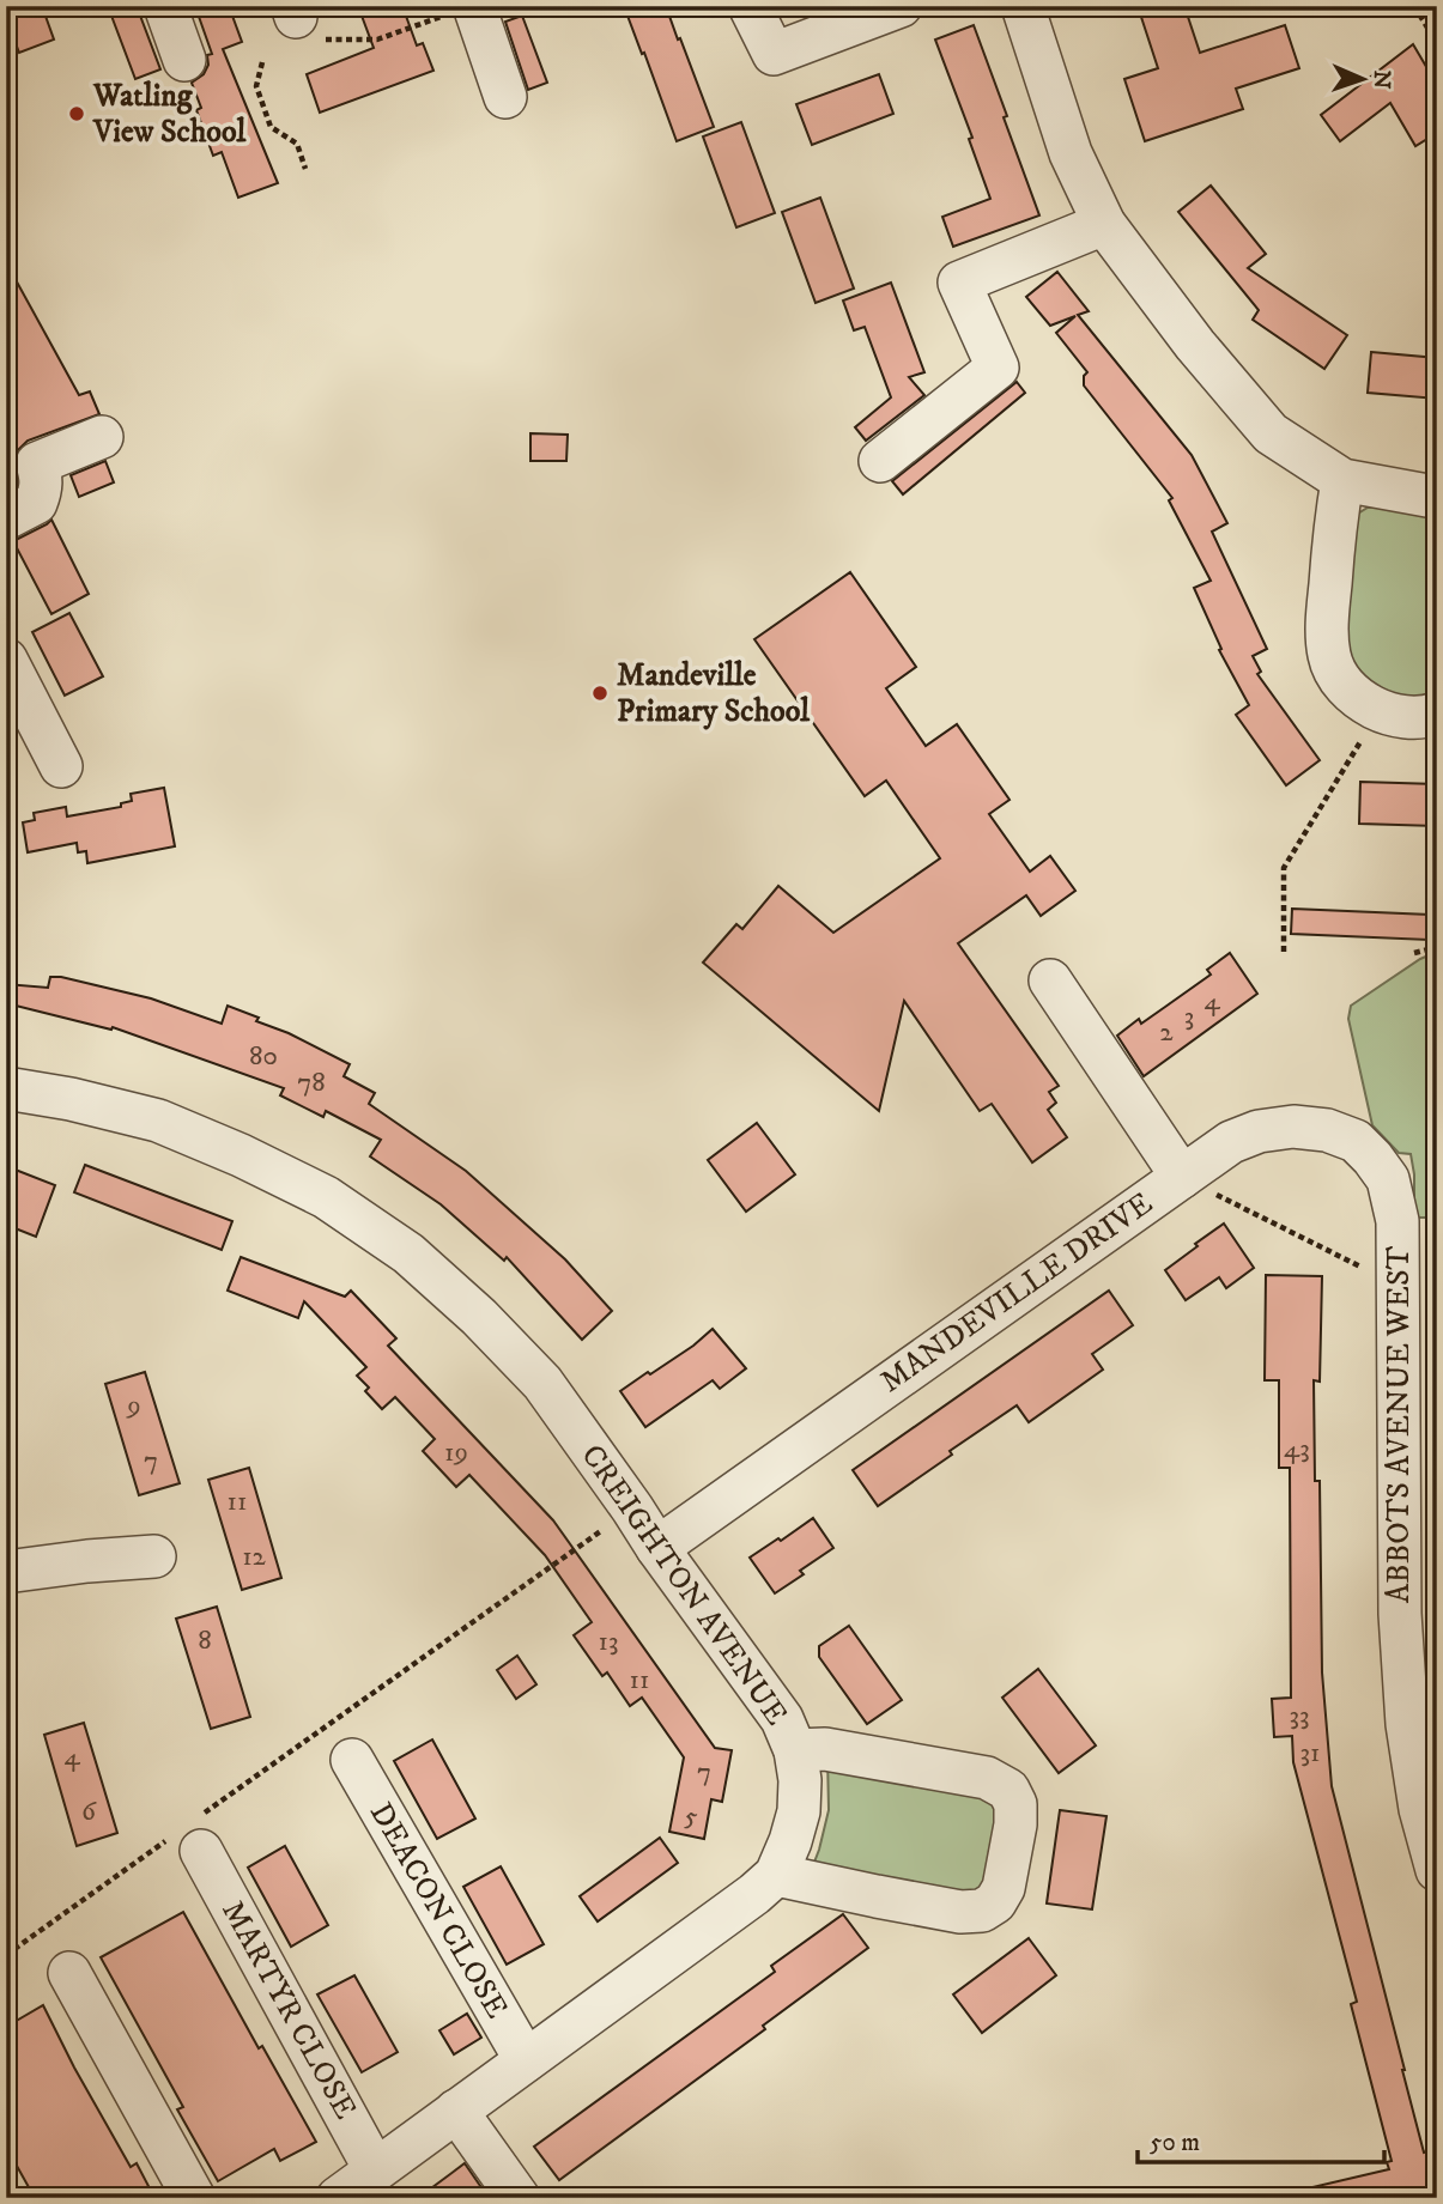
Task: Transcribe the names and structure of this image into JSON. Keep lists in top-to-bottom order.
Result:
{
  "streets": {
    "street": [
      "MANDEVILLE DRIVE",
      "ABBOTS AVENUE WEST",
      "CREIGHTON AVENUE",
      "DEACON CLOSE",
      "MARTYR CLOSE"
    ]
  },
  "crossings": [
    ["MANDEVILLE DRIVE", "ABBOTS AVENUE WEST"],
    ["MANDEVILLE DRIVE", "CREIGHTON AVENUE"],
    ["CREIGHTON AVENUE", "DEACON CLOSE"],
    ["CREIGHTON AVENUE", "MARTYR CLOSE"]
  ],
  "places": ["Watling View School", "Mandeville Primary School"],
  "house_numbers": [
    "4",
    "3",
    "2",
    "80",
    "78",
    "9",
    "43",
    "19",
    "7",
    "11",
    "12",
    "8",
    "13",
    "11",
    "33",
    "31",
    "4",
    "7",
    "6",
    "5"
  ],
  "scale_bar": "50 m",
  "north": "right"
}
